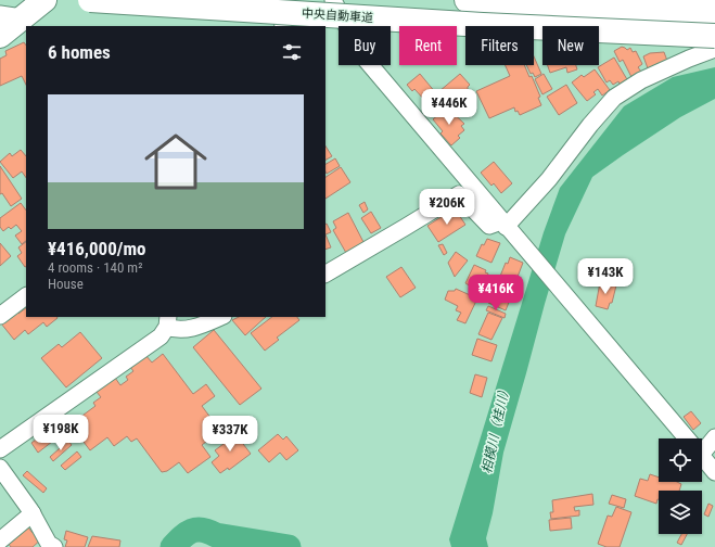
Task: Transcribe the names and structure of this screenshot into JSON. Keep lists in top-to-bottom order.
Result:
{
  "streets": {
    "highway": ["中央自動車道"]
  },
  "water": ["相模川（桂川）"],
  "page": {
    "chip": [
      "Buy",
      "Rent",
      "Filters",
      "New"
    ],
    "heading": "6 homes",
    "list": [
      {
        "name": "¥416,000/mo",
        "note": "4 rooms · 140 m² · House"
      }
    ],
    "price": [
      "¥446K",
      "¥206K",
      "¥143K",
      "¥416K",
      "¥198K",
      "¥337K"
    ]
  }
}
